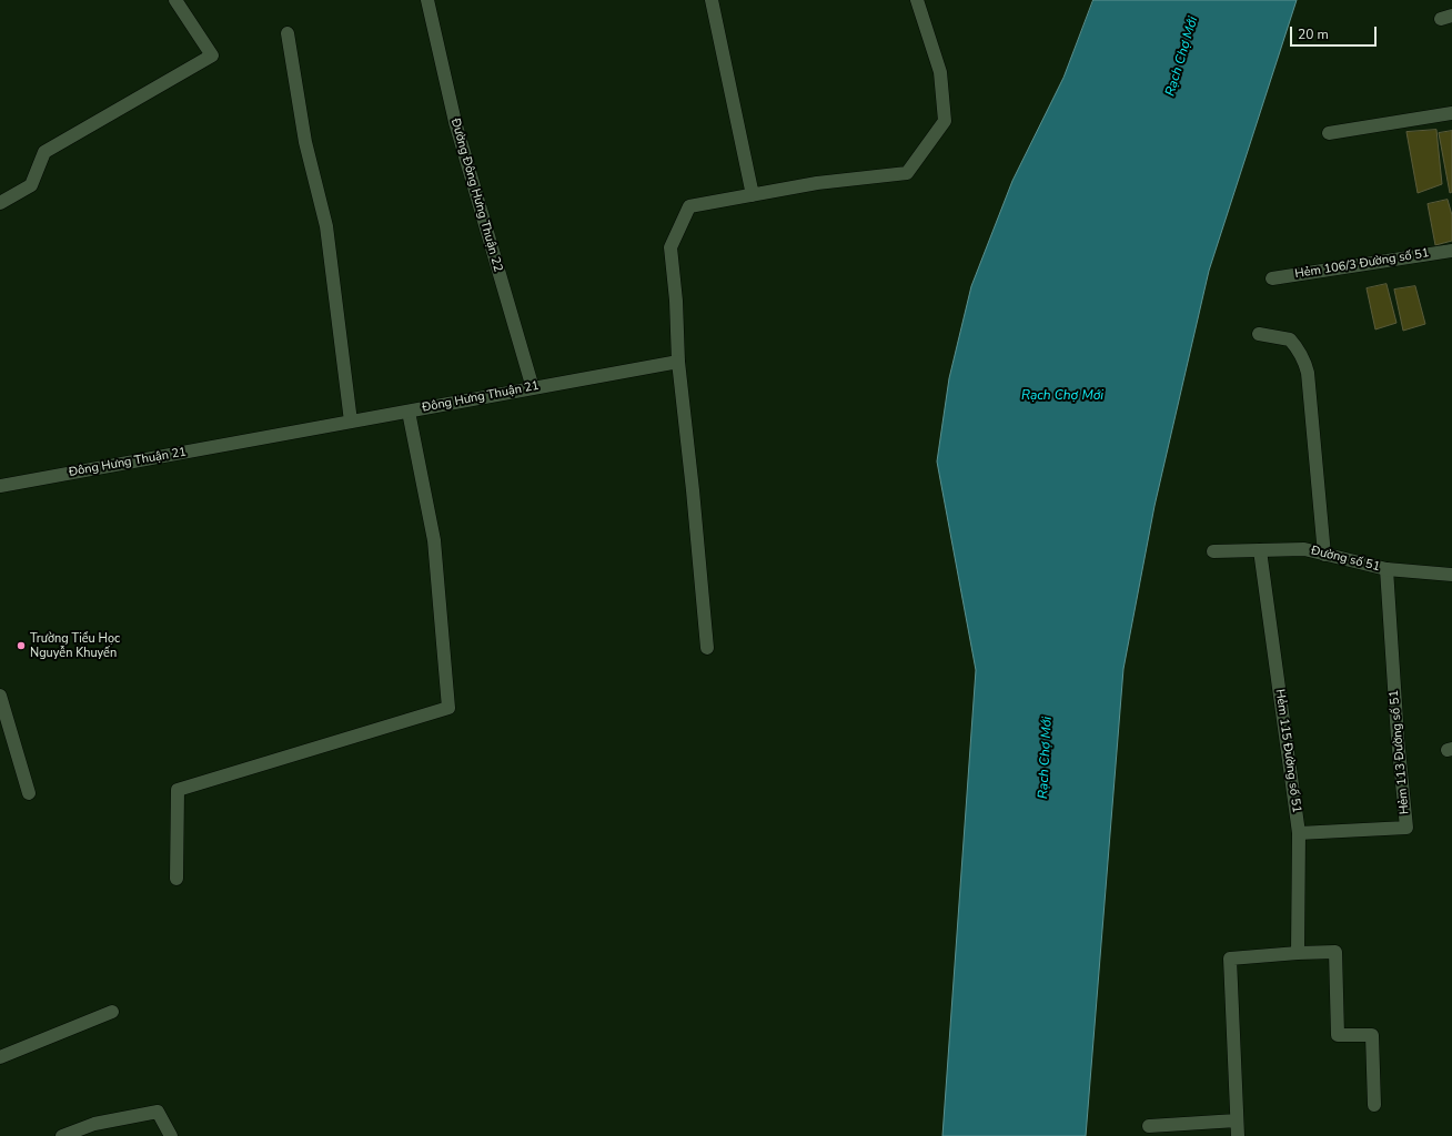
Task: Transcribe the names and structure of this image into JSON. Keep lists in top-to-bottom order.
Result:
{
  "streets": {
    "street": [
      "Đường Đông Hưng Thuận 22",
      "Hẻm 106/3 Đường số 51",
      "Đông Hưng Thuận 21",
      "Đường số 51",
      "Hẻm 115 Đường số 51",
      "Hẻm 113 Đường số 51"
    ]
  },
  "crossings": [
    ["Đường Đông Hưng Thuận 22", "Đông Hưng Thuận 21"],
    ["Đường số 51", "Hẻm 115 Đường số 51"],
    ["Đường số 51", "Hẻm 113 Đường số 51"],
    ["Hẻm 115 Đường số 51", "Hẻm 113 Đường số 51"]
  ],
  "water": ["Rạch Chợ Mới"],
  "places": ["Trường Tiểu Học Nguyễn Khuyến"],
  "scale_bar": "20 m"
}
